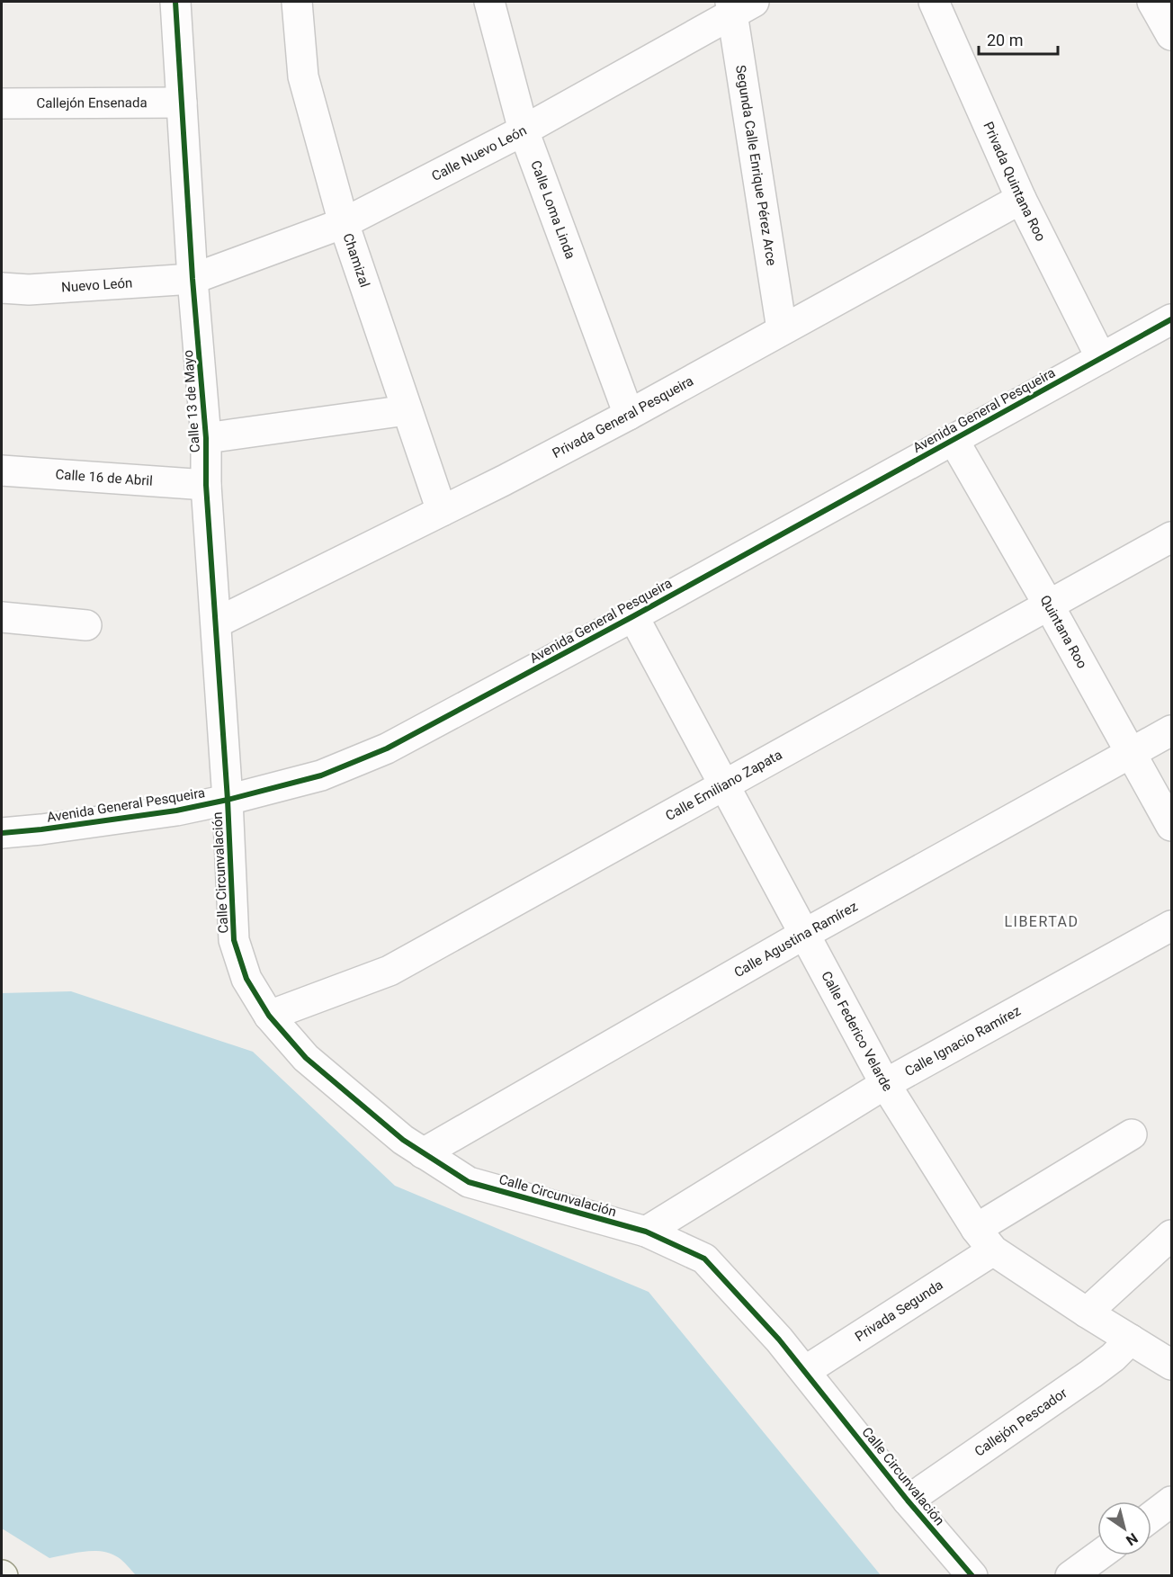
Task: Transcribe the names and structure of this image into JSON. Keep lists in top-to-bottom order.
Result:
{
  "streets": {
    "street": [
      "Callejón Ensenada",
      "Calle Nuevo León",
      "Segunda Calle Enrique Pérez Arce",
      "Privada Quintana Roo",
      "Calle Loma Linda",
      "Chamizal",
      "Nuevo León",
      "Calle 13 de Mayo",
      "Avenida General Pesqueira",
      "Privada General Pesqueira",
      "Calle 16 de Abril",
      "Quintana Roo",
      "Calle Emiliano Zapata",
      "Calle Circunvalación",
      "Calle Agustina Ramírez",
      "Calle Federico Velarde",
      "Calle Ignacio Ramírez",
      "Privada Segunda",
      "Callejón Pescador"
    ]
  },
  "crossings": [
    ["Callejón Ensenada", "Calle 13 de Mayo"],
    ["Calle Nuevo León", "Segunda Calle Enrique Pérez Arce"],
    ["Calle Nuevo León", "Calle Loma Linda"],
    ["Calle Nuevo León", "Chamizal"],
    ["Calle Nuevo León", "Nuevo León"],
    ["Calle Nuevo León", "Calle 13 de Mayo"],
    ["Segunda Calle Enrique Pérez Arce", "Privada General Pesqueira"],
    ["Privada Quintana Roo", "Avenida General Pesqueira"],
    ["Privada Quintana Roo", "Privada General Pesqueira"],
    ["Calle Loma Linda", "Privada General Pesqueira"],
    ["Chamizal", "Calle 13 de Mayo"],
    ["Chamizal", "Privada General Pesqueira"],
    ["Nuevo León", "Calle 13 de Mayo"],
    ["Calle 13 de Mayo", "Avenida General Pesqueira"],
    ["Calle 13 de Mayo", "Privada General Pesqueira"],
    ["Calle 13 de Mayo", "Calle 16 de Abril"],
    ["Calle 13 de Mayo", "Calle Circunvalación"],
    ["Avenida General Pesqueira", "Quintana Roo"],
    ["Avenida General Pesqueira", "Calle Circunvalación"],
    ["Avenida General Pesqueira", "Calle Federico Velarde"],
    ["Quintana Roo", "Calle Emiliano Zapata"],
    ["Quintana Roo", "Calle Agustina Ramírez"],
    ["Calle Emiliano Zapata", "Calle Circunvalación"],
    ["Calle Emiliano Zapata", "Calle Federico Velarde"],
    ["Calle Circunvalación", "Calle Agustina Ramírez"],
    ["Calle Circunvalación", "Calle Ignacio Ramírez"],
    ["Calle Circunvalación", "Privada Segunda"],
    ["Calle Circunvalación", "Callejón Pescador"],
    ["Calle Agustina Ramírez", "Calle Federico Velarde"],
    ["Calle Federico Velarde", "Calle Ignacio Ramírez"],
    ["Calle Federico Velarde", "Privada Segunda"],
    ["Calle Federico Velarde", "Callejón Pescador"]
  ],
  "districts": ["LIBERTAD"],
  "scale_bar": "20 m",
  "north": "bottom right"
}
